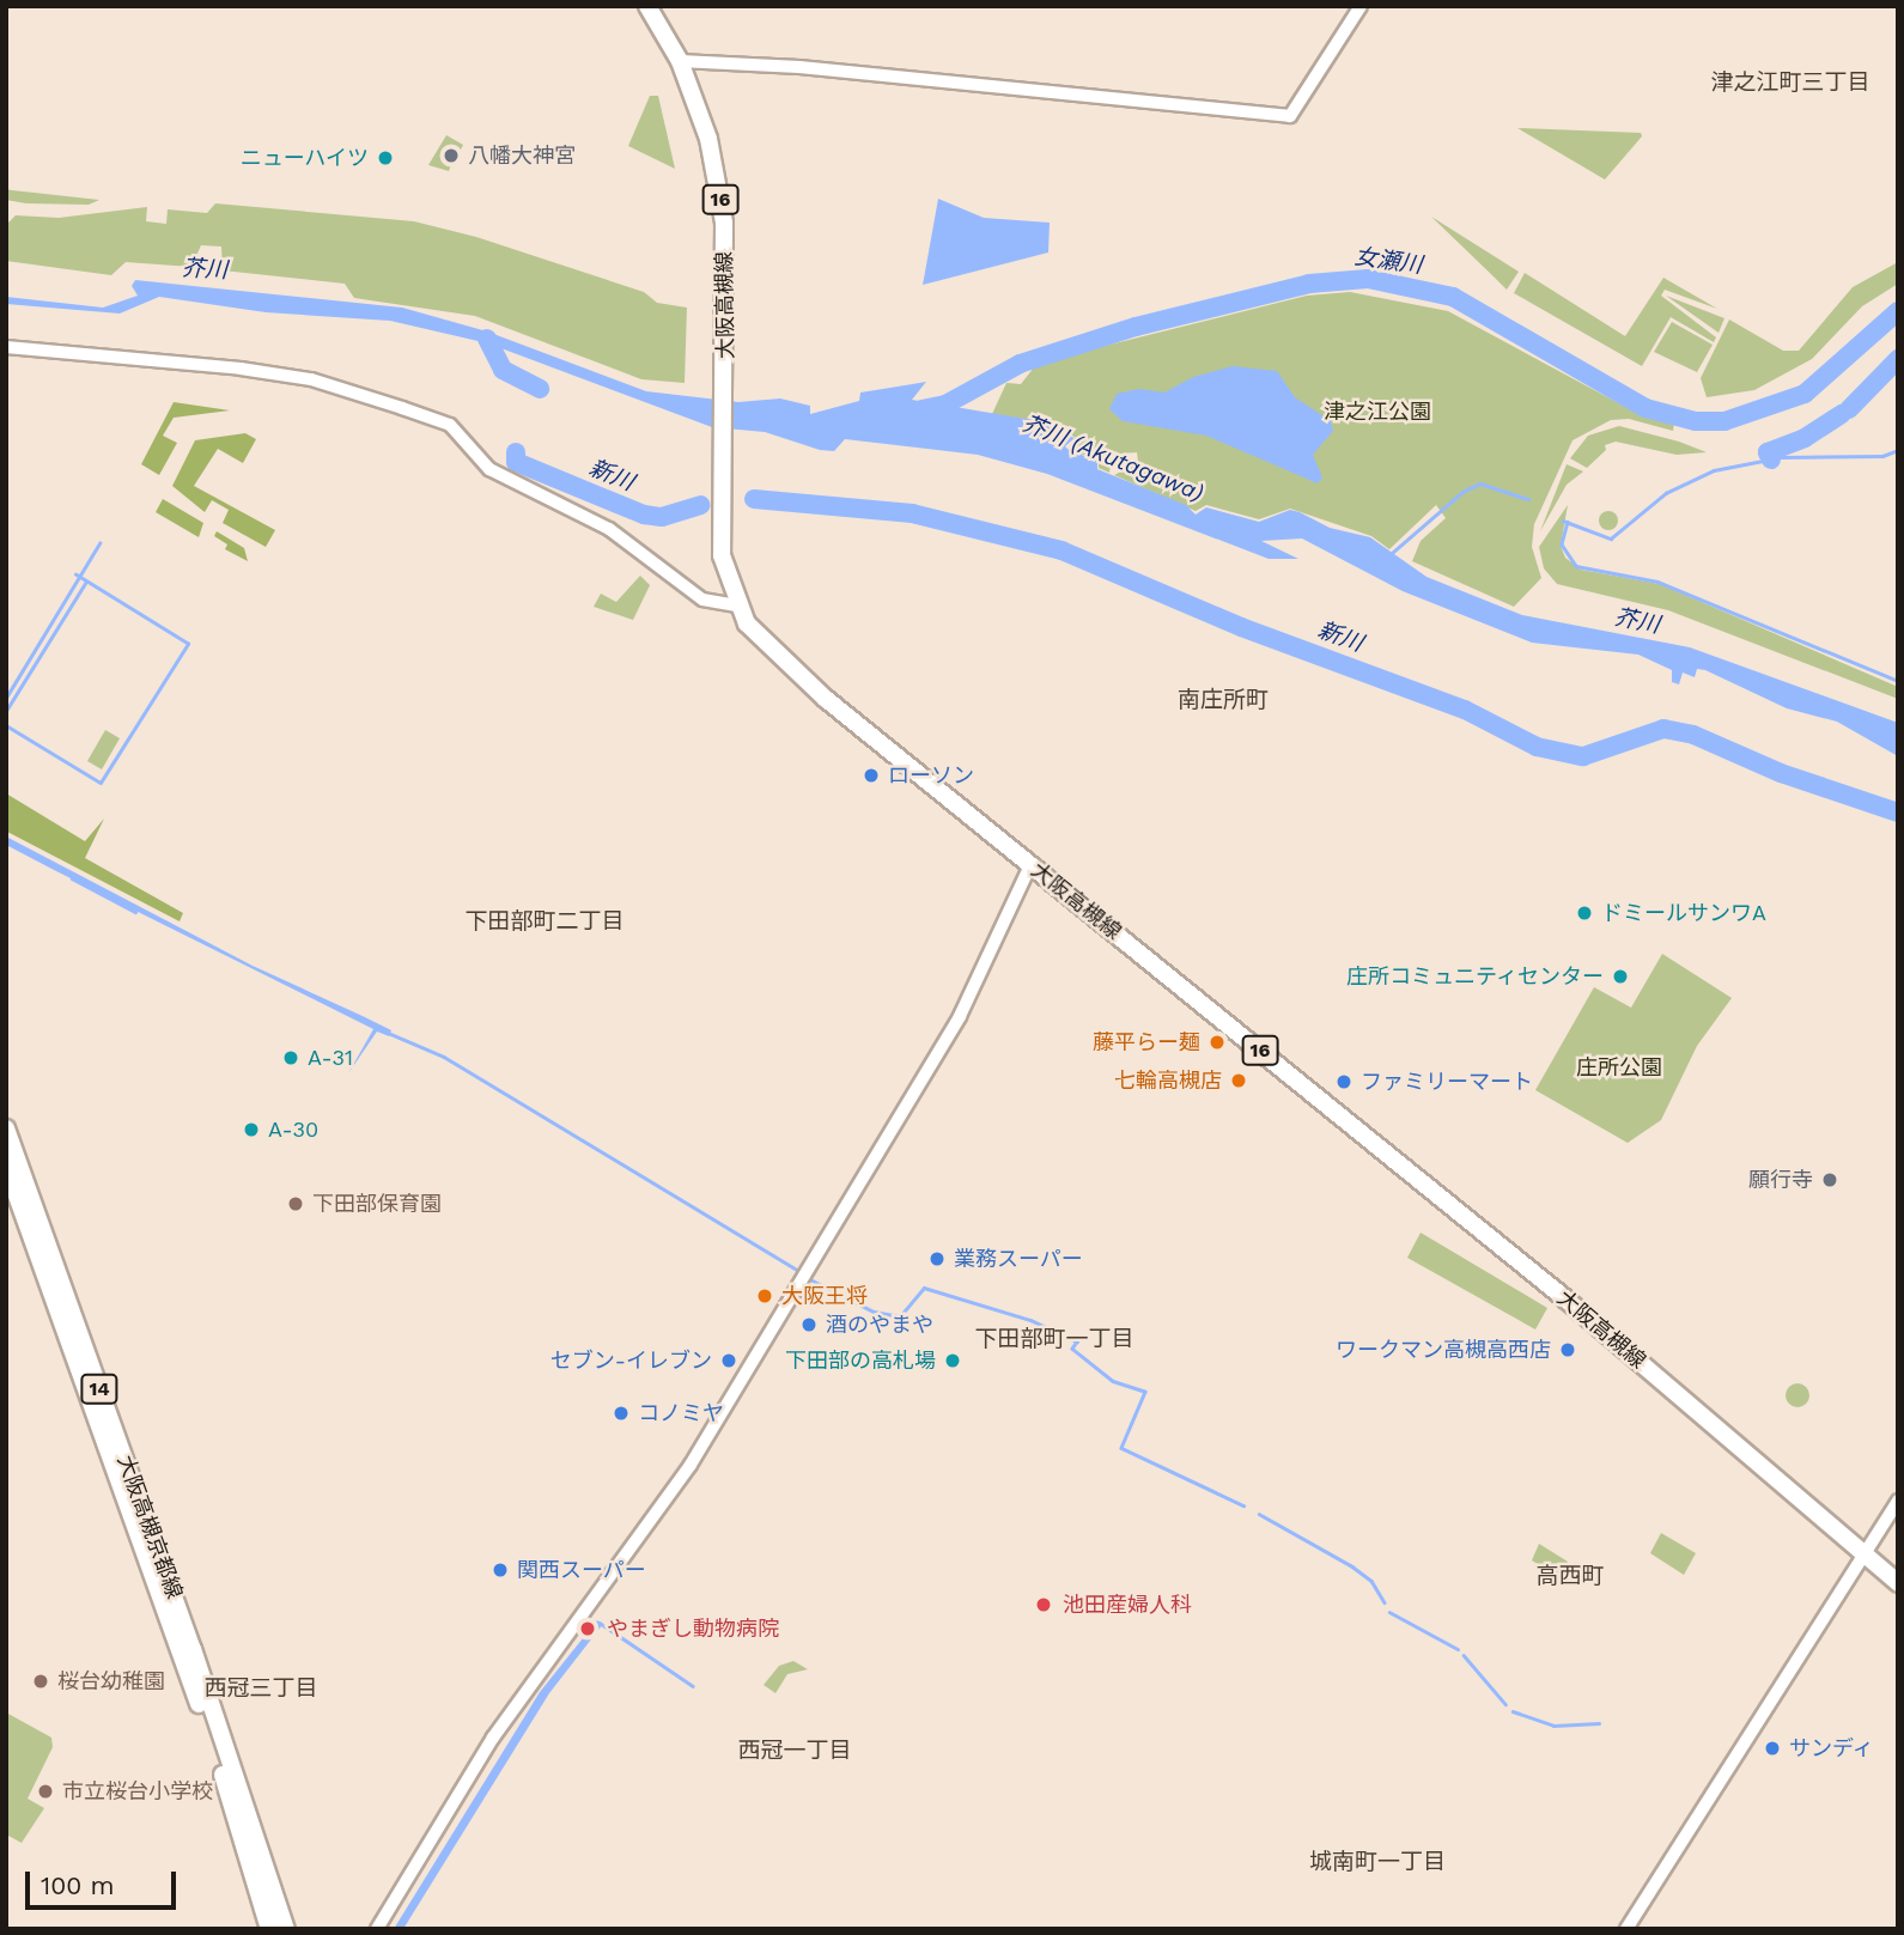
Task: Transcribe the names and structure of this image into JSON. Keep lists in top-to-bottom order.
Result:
{
  "streets": {
    "main road": [
      "16",
      "大阪高槻線",
      "14",
      "大阪高槻京都線"
    ]
  },
  "districts": [
    "津之江町三丁目",
    "南庄所町",
    "下田部町二丁目",
    "下田部町一丁目",
    "高西町",
    "西冠三丁目",
    "西冠一丁目",
    "城南町一丁目"
  ],
  "water": [
    "女瀬川",
    "芥川",
    "芥川 (Akutagawa)",
    "新川"
  ],
  "parks": ["津之江公園", "庄所公園"],
  "places": [
    "八幡大神宮",
    "ニューハイツ",
    "ローソン",
    "ドミールサンワA",
    "庄所コミュニティセンター",
    "藤平らー麺",
    "A-31",
    "七輪高槻店",
    "ファミリーマート",
    "A-30",
    "願行寺",
    "下田部保育園",
    "業務スーパー",
    "大阪王将",
    "酒のやまや",
    "ワークマン高槻高西店",
    "セブン-イレブン",
    "下田部の高札場",
    "コノミヤ",
    "関西スーパー",
    "池田産婦人科",
    "やまぎし動物病院",
    "桜台幼稚園",
    "サンディ",
    "市立桜台小学校"
  ],
  "scale_bar": "100 m"
}
